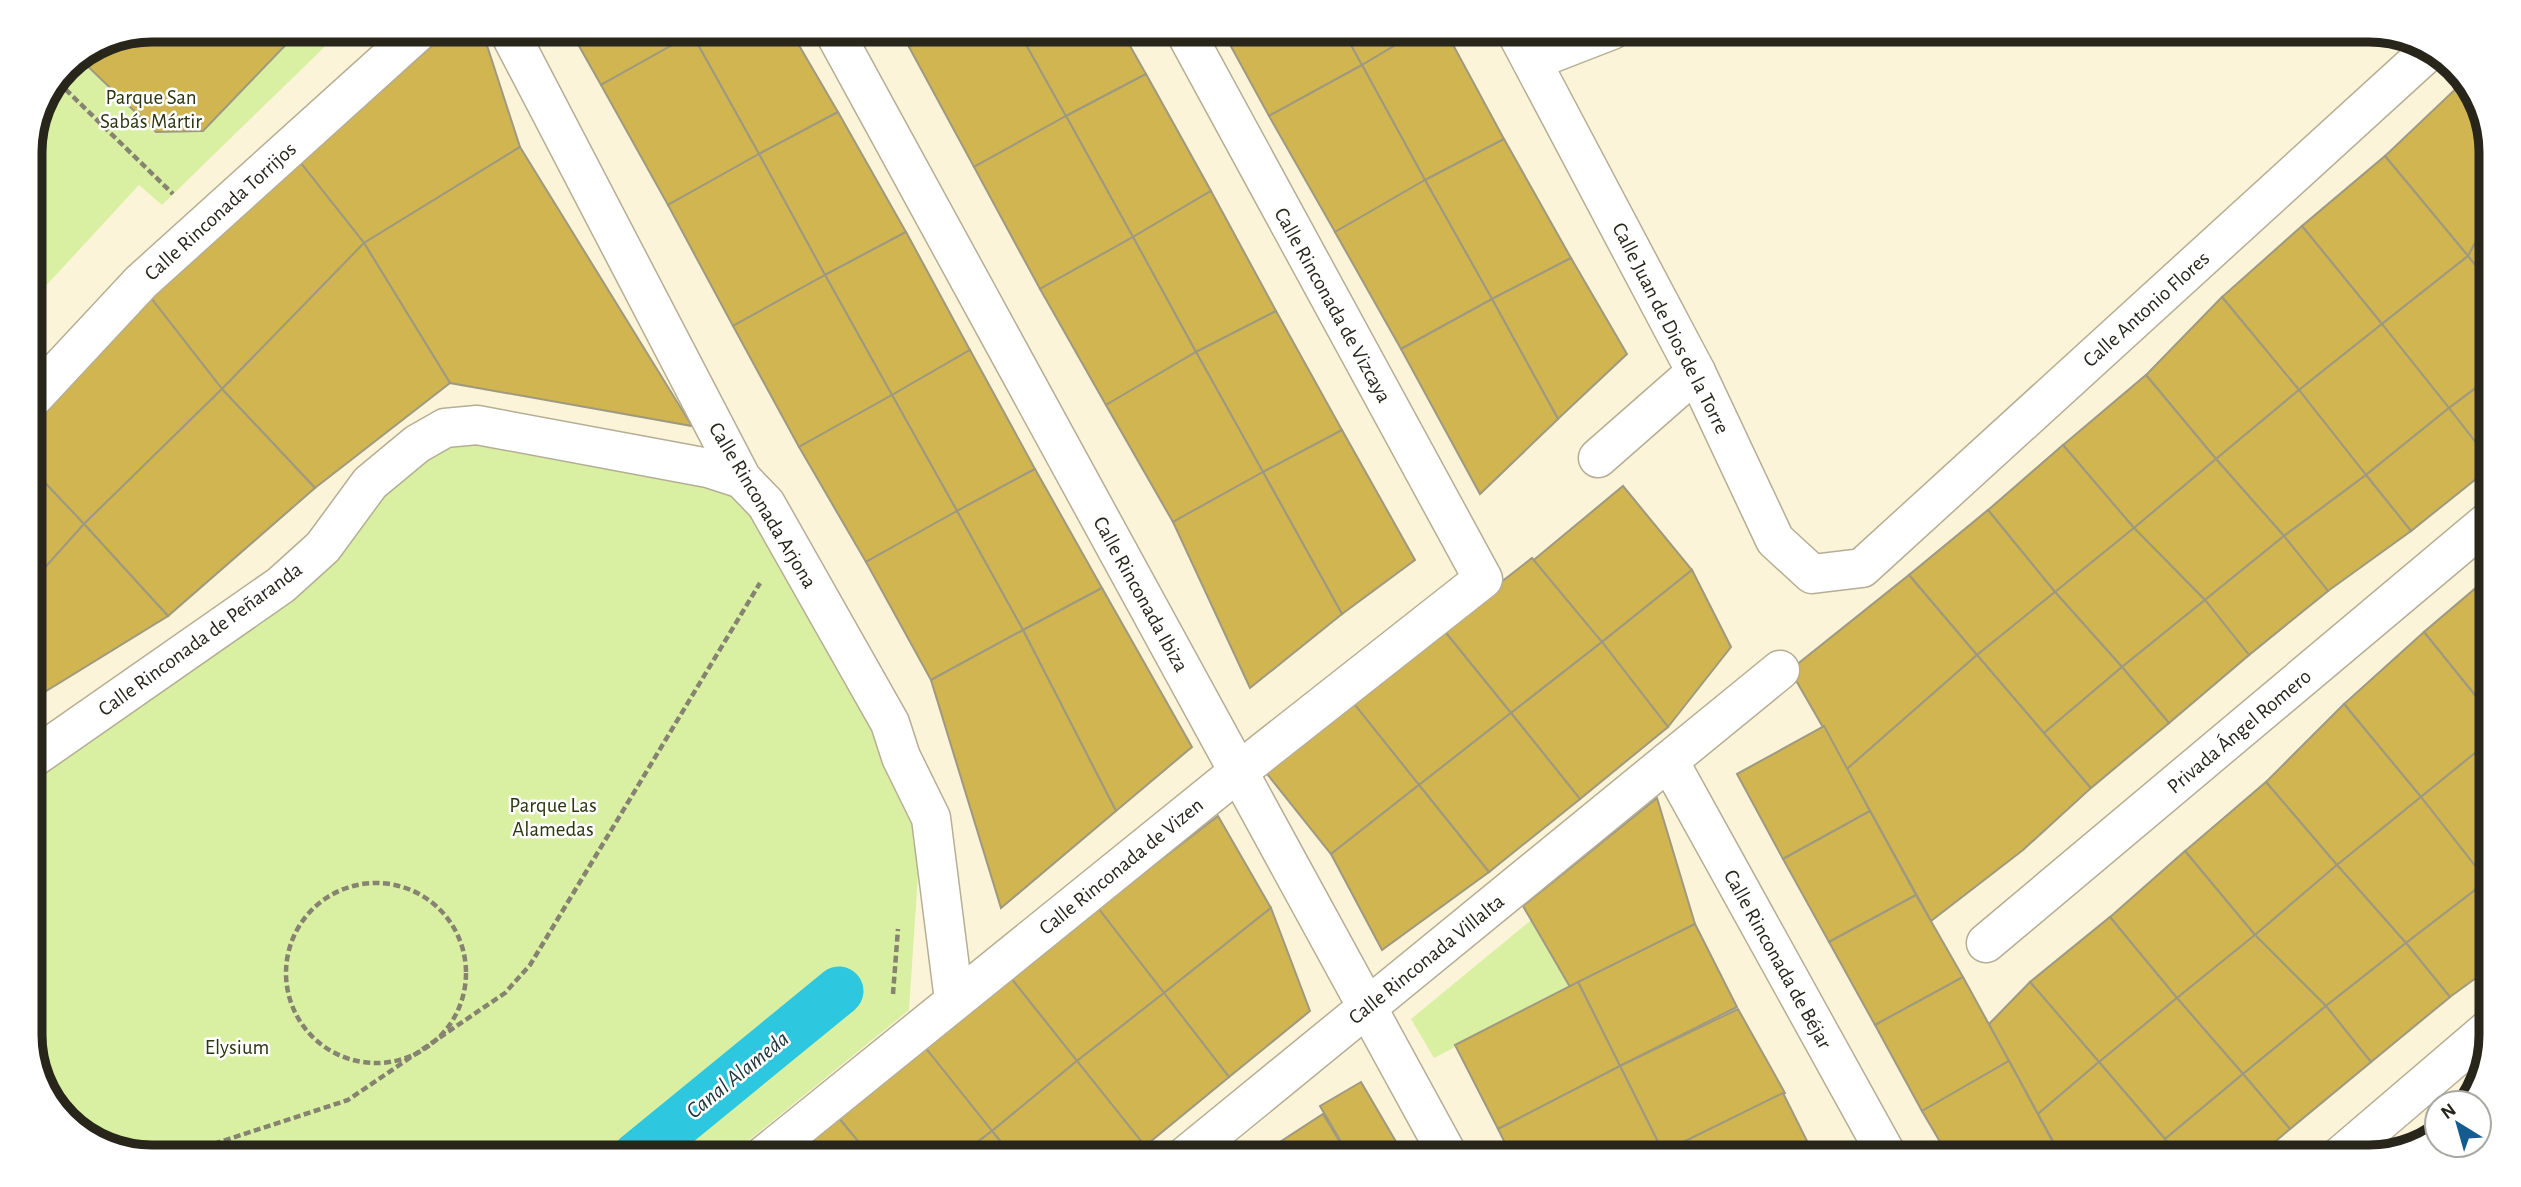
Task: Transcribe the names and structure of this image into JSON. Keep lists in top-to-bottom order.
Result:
{
  "streets": {
    "street": [
      "Calle Rinconada Torrijos",
      "Calle Rinconada de Vizcaya",
      "Calle Antonio Flores",
      "Calle Juan de Dios de la Torre",
      "Calle Rinconada Arjona",
      "Calle Rinconada Ibiza",
      "Calle Rinconada de Peñaranda",
      "Privada Ángel Romero",
      "Calle Rinconada de Vizen",
      "Calle Rinconada Villalta",
      "Calle Rinconada de Béjar"
    ]
  },
  "crossings": [
    ["Calle Rinconada de Vizcaya", "Calle Rinconada de Vizen"],
    ["Calle Antonio Flores", "Calle Juan de Dios de la Torre"],
    ["Calle Rinconada Arjona", "Calle Rinconada de Peñaranda"],
    ["Calle Rinconada Arjona", "Calle Rinconada de Vizen"],
    ["Calle Rinconada Ibiza", "Calle Rinconada de Vizen"],
    ["Calle Rinconada Ibiza", "Calle Rinconada Villalta"],
    ["Calle Rinconada Villalta", "Calle Rinconada de Béjar"]
  ],
  "water": ["Canal Alameda"],
  "parks": ["Parque San Sabás Mártir", "Parque Las Alamedas", "Elysium"],
  "north": "top left"
}
